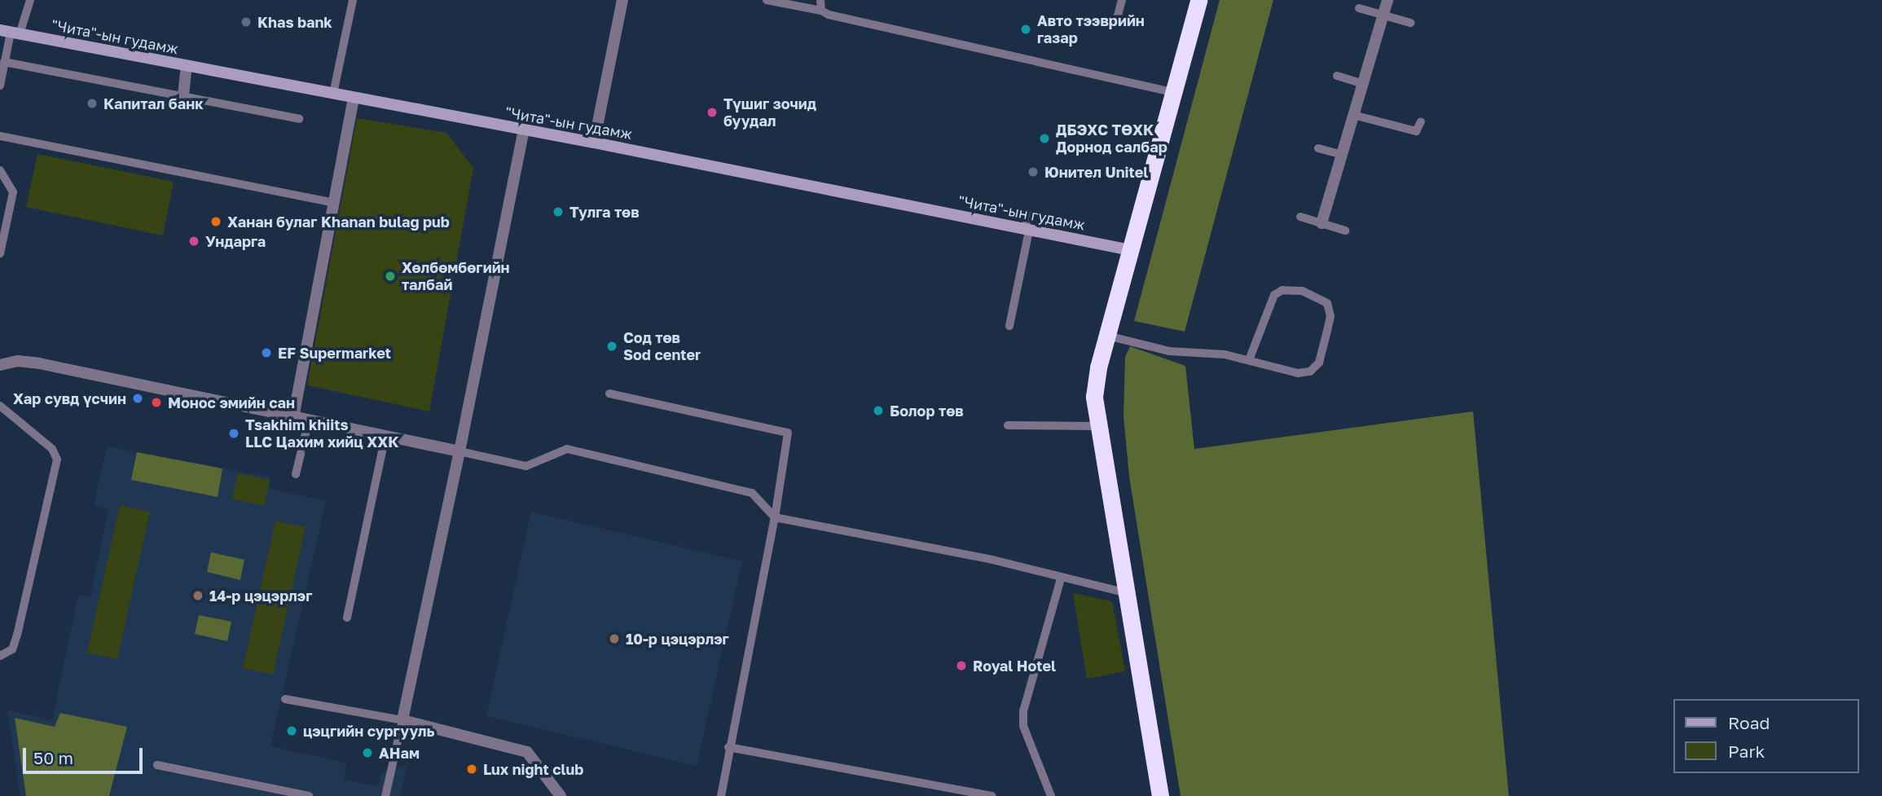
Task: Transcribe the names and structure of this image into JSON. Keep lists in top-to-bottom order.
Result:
{
  "streets": {
    "main road": ["\"Чита\"-ын гудамж"]
  },
  "places": [
    "Khas bank",
    "Авто тээврийн газар",
    "Капитал банк",
    "Түшиг зочид буудал",
    "ДБЭХС ТӨХК Дорнод салбар",
    "Юнител Unitel",
    "Тулга төв",
    "Ханан булаг Khanan bulag pub",
    "Ундарга",
    "Хөлбөмбөгийн талбай",
    "Сод төв Sod center",
    "EF Supermarket",
    "Хар сувд үсчин",
    "Монос эмийн сан",
    "Болор төв",
    "Tsakhim khiits LLC Цахим хийц ХХК",
    "14-р цэцэрлэг",
    "10-р цэцэрлэг",
    "Royal Hotel",
    "цэцгийн сургууль",
    "АНам",
    "Lux night club"
  ],
  "legend": ["Road", "Park"],
  "scale_bar": "50 m"
}
